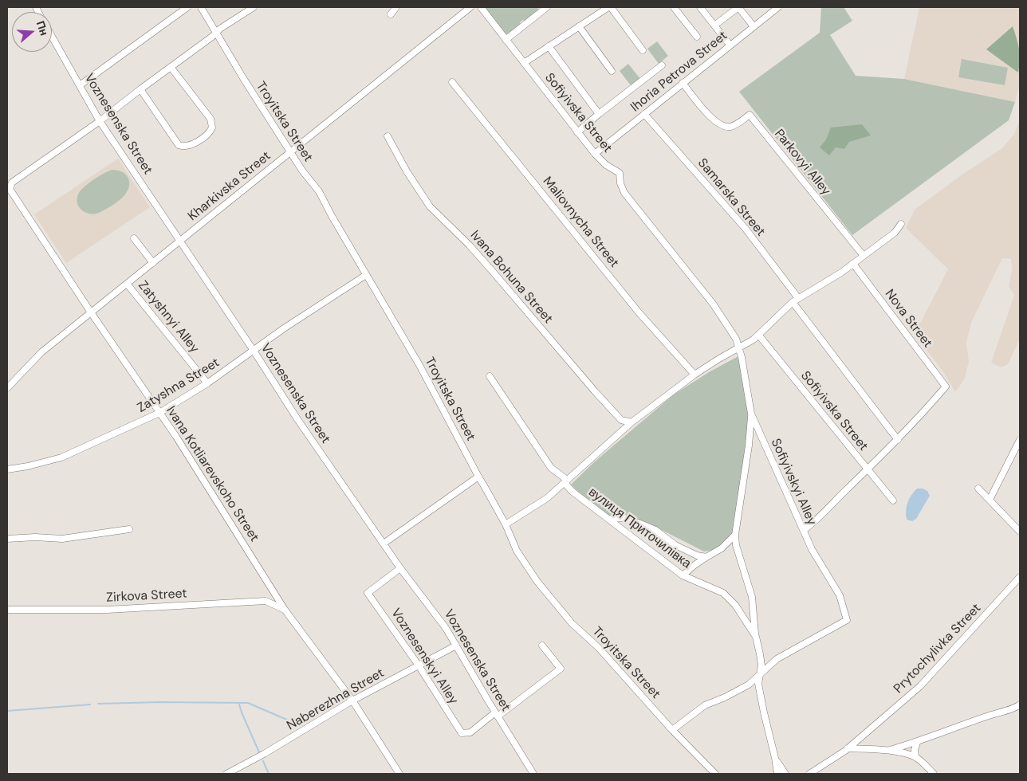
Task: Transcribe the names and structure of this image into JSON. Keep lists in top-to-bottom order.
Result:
{
  "streets": {
    "street": [
      "Ihoria Petrova Street",
      "Sofiyivska Street",
      "Troyitska Street",
      "Voznesenska Street",
      "Parkovyi Alley",
      "Kharkivska Street",
      "Samarska Street",
      "Maliovnycha Street",
      "Ivana Bohuna Street",
      "Zatyshnyi Alley",
      "Nova Street",
      "Zatyshna Street",
      "Ivana Kotliarevskoho Street",
      "Sofiyivskyi Alley",
      "вулиця Приточилівка",
      "Zirkova Street",
      "Prytochylivka Street",
      "Voznesenskyi Alley",
      "Naberezhna Street"
    ]
  },
  "crossings": [
    ["Ihoria Petrova Street", "Sofiyivska Street"],
    ["Ihoria Petrova Street", "Parkovyi Alley"],
    ["Ihoria Petrova Street", "Samarska Street"],
    ["Sofiyivska Street", "Sofiyivskyi Alley"],
    ["Troyitska Street", "Kharkivska Street"],
    ["Troyitska Street", "Zatyshna Street"],
    ["Voznesenska Street", "Kharkivska Street"],
    ["Voznesenska Street", "Zatyshna Street"],
    ["Voznesenska Street", "Ivana Kotliarevskoho Street"],
    ["Voznesenska Street", "Voznesenskyi Alley"],
    ["Voznesenska Street", "Naberezhna Street"],
    ["Kharkivska Street", "Zatyshnyi Alley"],
    ["Kharkivska Street", "Ivana Kotliarevskoho Street"],
    ["Samarska Street", "Nova Street"],
    ["Zatyshnyi Alley", "Zatyshna Street"],
    ["Zatyshna Street", "Ivana Kotliarevskoho Street"],
    ["Ivana Kotliarevskoho Street", "Zirkova Street"],
    ["Ivana Kotliarevskoho Street", "Naberezhna Street"],
    ["Sofiyivskyi Alley", "вулиця Приточилівка"],
    ["Voznesenskyi Alley", "Naberezhna Street"]
  ],
  "north": "right"
}
